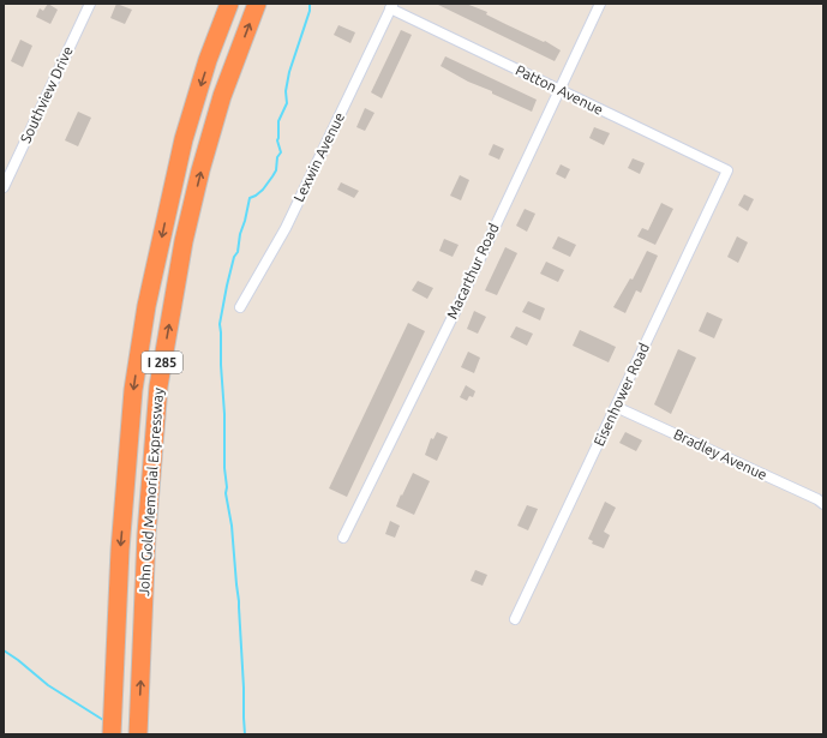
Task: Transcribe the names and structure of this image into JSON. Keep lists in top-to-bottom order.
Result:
{
  "streets": {
    "highway": ["I 285", "John Gold Memorial Expressway"],
    "street": [
      "Patton Avenue",
      "Southview Drive",
      "Lexwin Avenue",
      "Macarthur Road",
      "Eisenhower Road",
      "Bradley Avenue"
    ]
  },
  "crossings": [
    ["Patton Avenue", "Lexwin Avenue"],
    ["Patton Avenue", "Macarthur Road"],
    ["Patton Avenue", "Eisenhower Road"],
    ["Eisenhower Road", "Bradley Avenue"]
  ]
}
